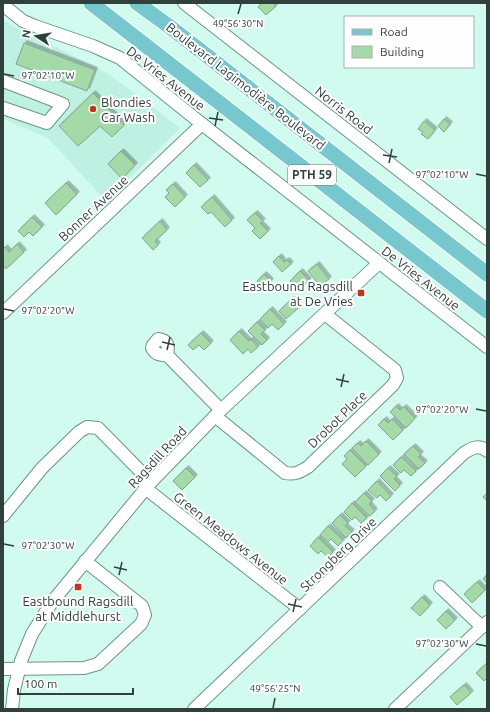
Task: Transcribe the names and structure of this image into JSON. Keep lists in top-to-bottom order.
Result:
{
  "streets": {
    "main road": ["Boulevard Lagimodière Boulevard", "PTH 59"],
    "street": [
      "De Vries Avenue",
      "Norris Road",
      "Bonner Avenue",
      "Drobot Place",
      "Ragsdill Road",
      "Green Meadows Avenue",
      "Strongberg Drive"
    ]
  },
  "crossings": [
    ["De Vries Avenue", "Bonner Avenue"],
    ["De Vries Avenue", "Ragsdill Road"],
    ["Drobot Place", "Ragsdill Road"],
    ["Ragsdill Road", "Green Meadows Avenue"],
    ["Green Meadows Avenue", "Strongberg Drive"]
  ],
  "places": {
    "other": ["Blondies Car Wash"],
    "transit": ["Eastbound Ragsdill at De Vries", "Eastbound Ragsdill at Middlehurst"]
  },
  "legend": ["Road", "Building"],
  "scale_bar": "100 m",
  "north": "left",
  "coordinates": [
    "49°56'30\"N",
    "97°02'10\"W",
    "97°02'20\"W",
    "97°02'30\"W",
    "49°56'25\"N"
  ]
}
